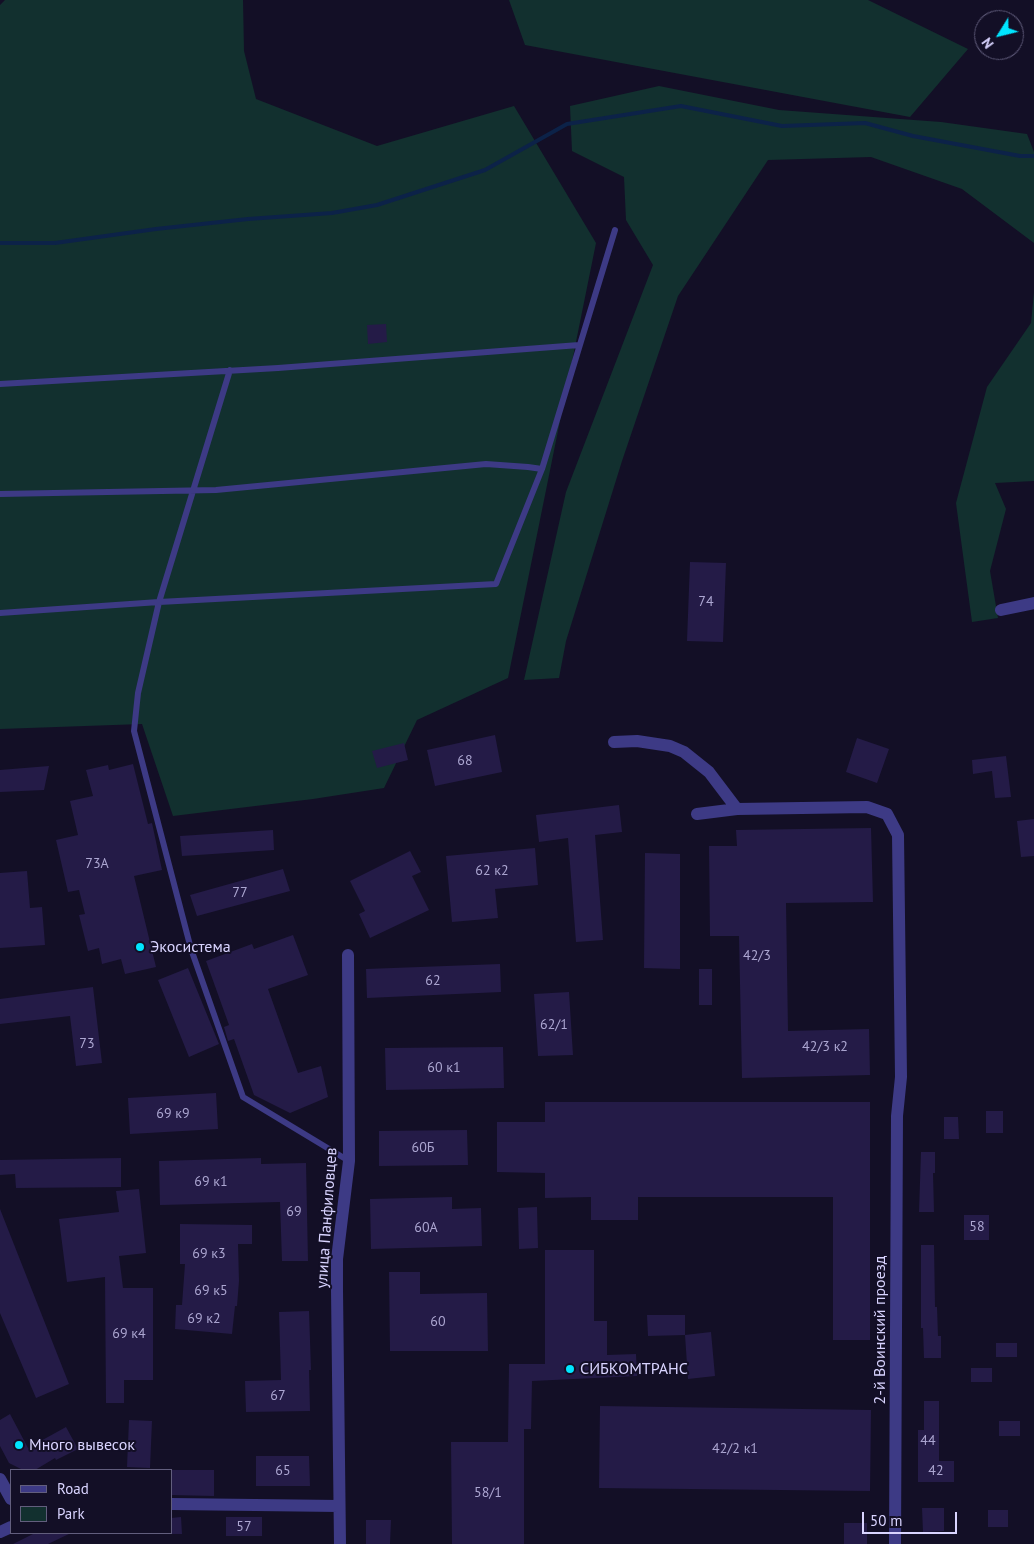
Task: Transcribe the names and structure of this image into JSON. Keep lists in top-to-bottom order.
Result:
{
  "streets": {
    "street": ["улица Панфиловцев", "2-й Воинский проезд"]
  },
  "places": ["Экосистема", "СИБКОМТРАНС", "Много вывесок"],
  "house_numbers": [
    "74",
    "68",
    "73А",
    "62 к2",
    "77",
    "42/3",
    "62",
    "62/1",
    "73",
    "42/3 к2",
    "60 к1",
    "69 к9",
    "60Б",
    "69 к1",
    "69",
    "58",
    "60А",
    "69 к3",
    "69 к5",
    "69 к2",
    "60",
    "69 к4",
    "67",
    "44",
    "42/2 к1",
    "65",
    "42",
    "58/1",
    "57"
  ],
  "legend": ["Road", "Park"],
  "scale_bar": "50 m",
  "north": "bottom left"
}
